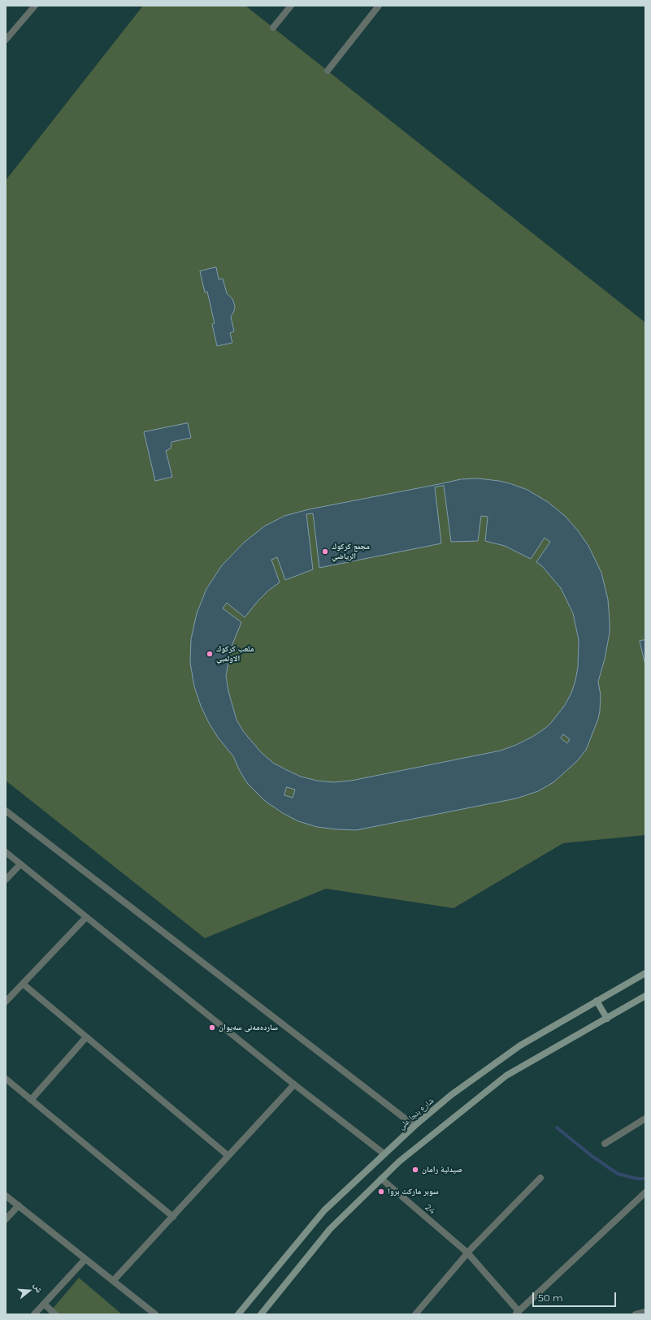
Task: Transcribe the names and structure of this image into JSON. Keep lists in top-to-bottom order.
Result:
{
  "streets": {
    "main road": ["شارع بنجا علي"],
    "street": ["24"]
  },
  "places": [
    "مجمع كركوك الرياضي",
    "ملعب كركوك الاولمبي",
    "ساردەمەنی سەیوان",
    "صيدلية رامان",
    "سوبر ماركت بروا"
  ],
  "scale_bar": "50 m",
  "north": "right"
}
